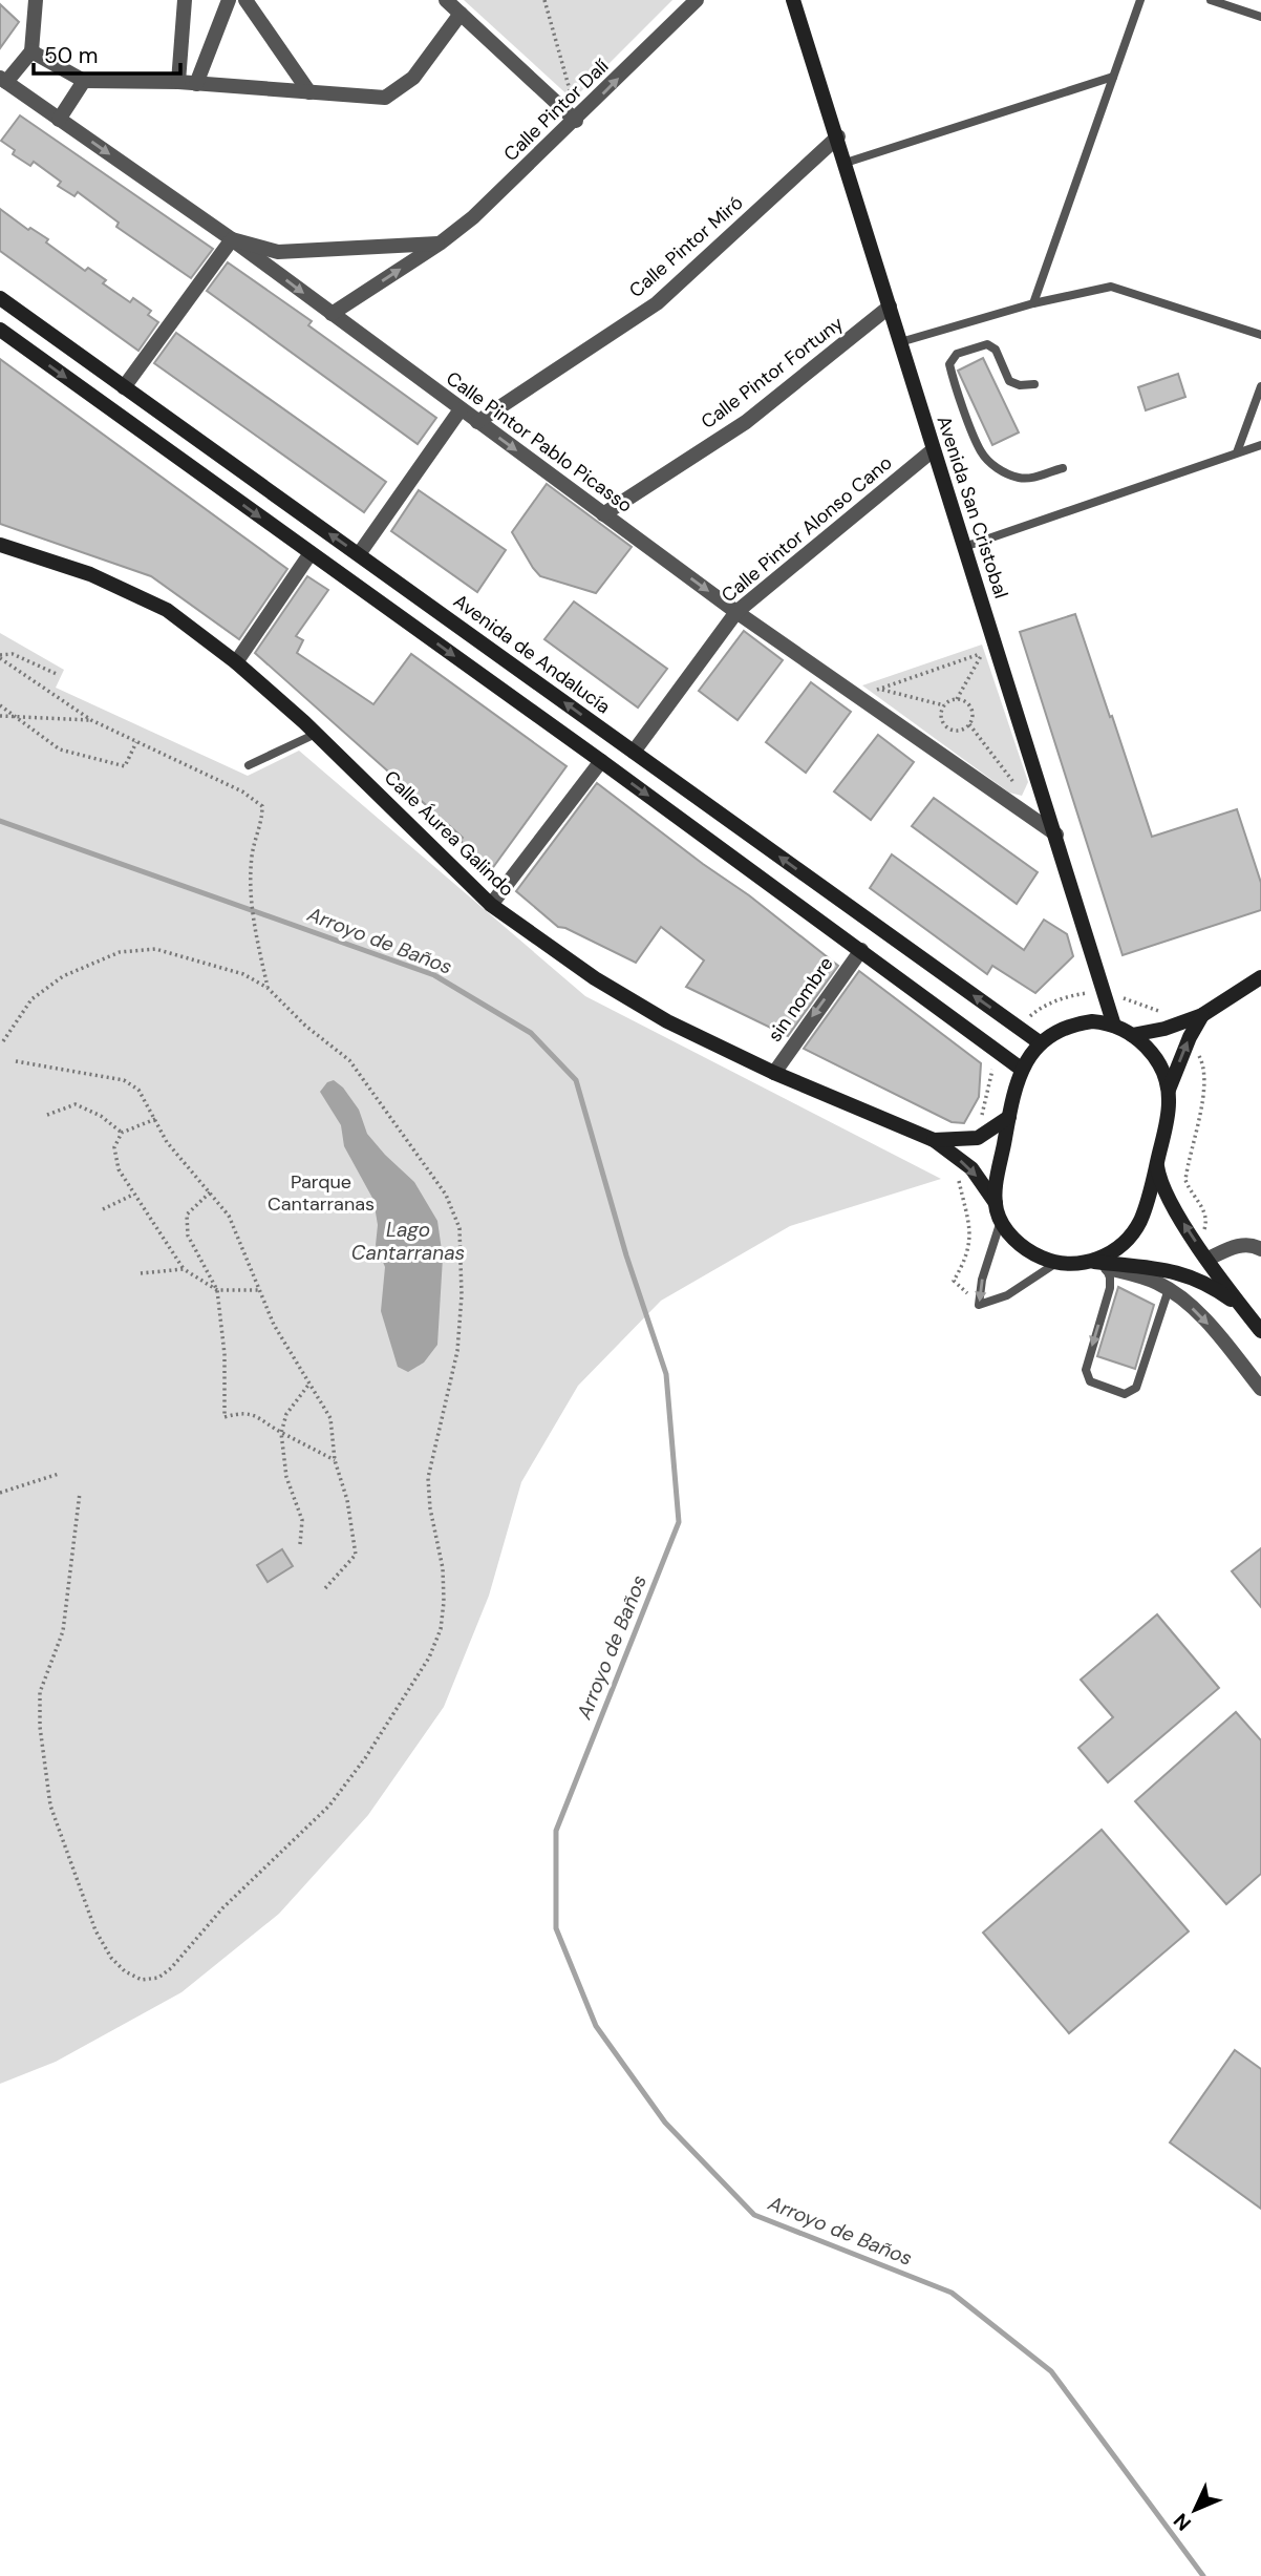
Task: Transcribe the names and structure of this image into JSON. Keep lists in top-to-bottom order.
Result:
{
  "streets": {
    "main road": ["Avenida San Cristobal", "Avenida de Andalucía", "Calle Áurea Galindo"],
    "street": [
      "Calle Pintor Dalí",
      "Calle Pintor Miró",
      "Calle Pintor Fortuny",
      "Calle Pintor Pablo Picasso",
      "Calle Pintor Alonso Cano",
      "sin nombre"
    ]
  },
  "crossings": [
    ["Calle Pintor Dalí", "Calle Pintor Pablo Picasso"],
    ["Calle Pintor Miró", "Calle Pintor Pablo Picasso"],
    ["Calle Pintor Miró", "Avenida San Cristobal"],
    ["Calle Pintor Fortuny", "Calle Pintor Pablo Picasso"],
    ["Calle Pintor Fortuny", "Avenida San Cristobal"],
    ["Calle Pintor Pablo Picasso", "Avenida San Cristobal"],
    ["Calle Pintor Pablo Picasso", "Calle Pintor Alonso Cano"],
    ["Avenida San Cristobal", "Calle Pintor Alonso Cano"],
    ["Avenida San Cristobal", "Avenida de Andalucía"],
    ["Calle Pintor Alonso Cano", "Avenida de Andalucía"],
    ["Calle Áurea Galindo", "sin nombre"]
  ],
  "one_way": ["Calle Pintor Dalí", "Calle Pintor Pablo Picasso", "sin nombre"],
  "water": ["Arroyo de Baños", "Lago Cantarranas"],
  "parks": ["Parque Cantarranas"],
  "scale_bar": "50 m",
  "north": "bottom left"
}
